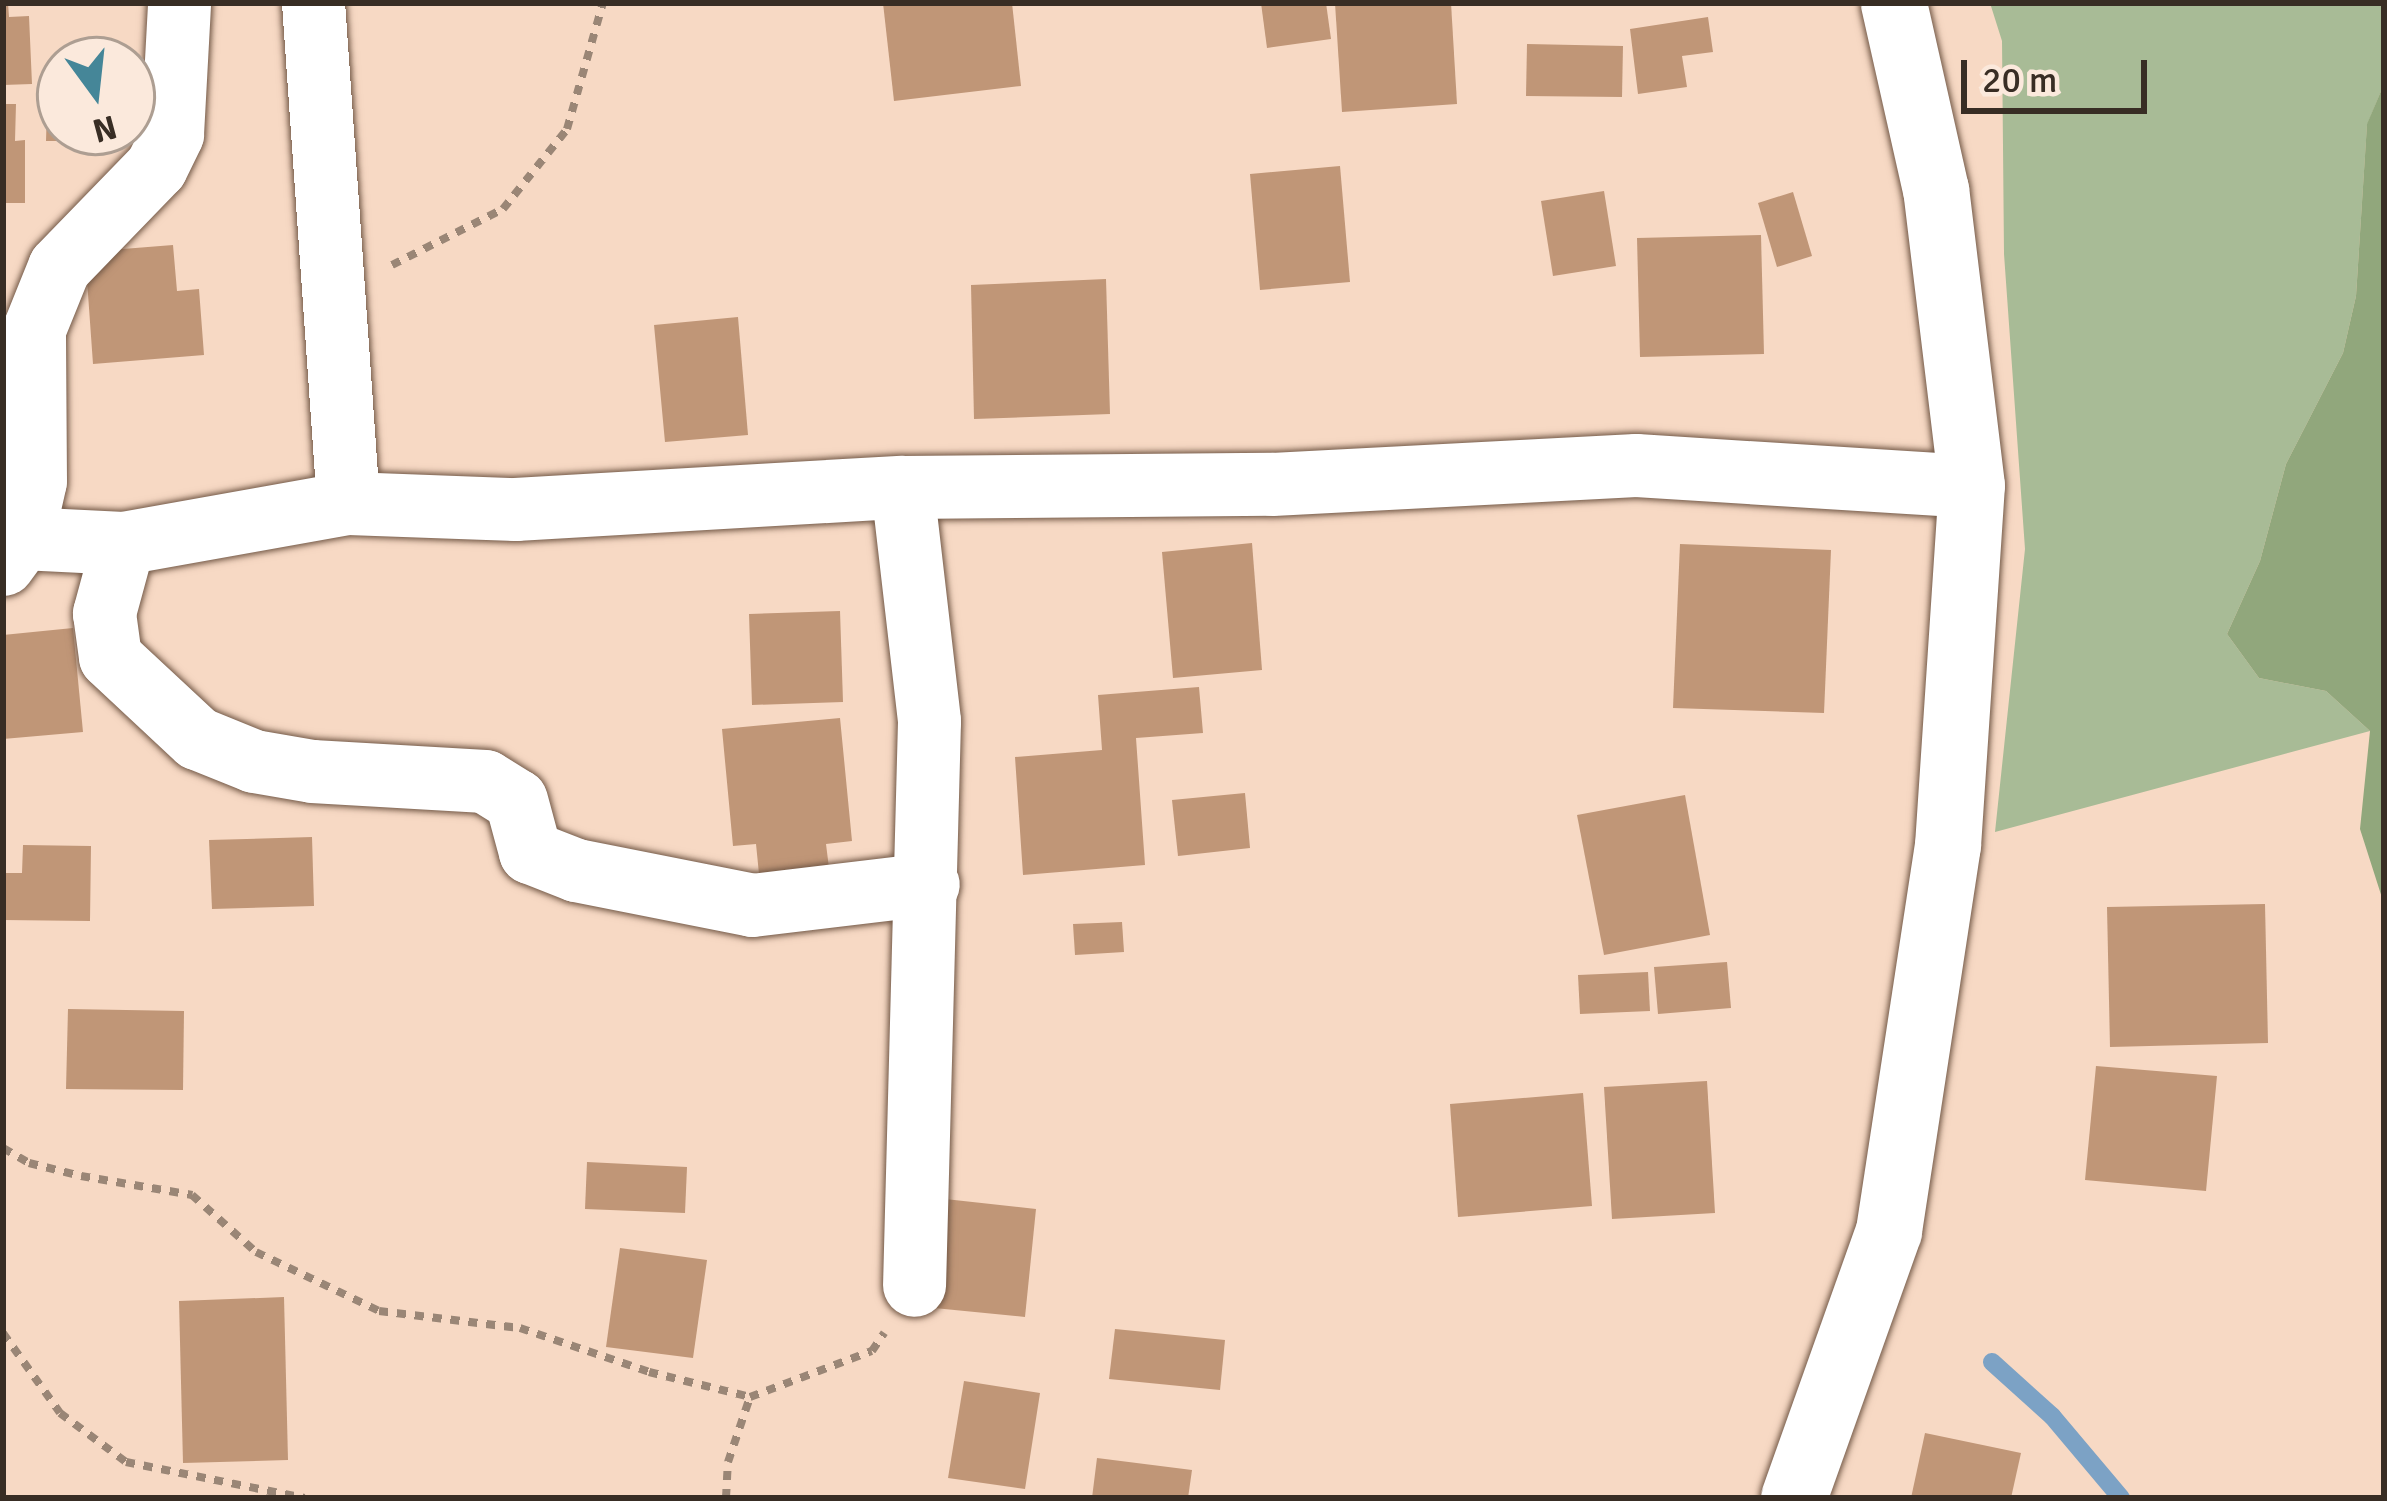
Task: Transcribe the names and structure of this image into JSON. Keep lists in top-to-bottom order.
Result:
{
  "scale_bar": "20 m",
  "north": "bottom"
}
